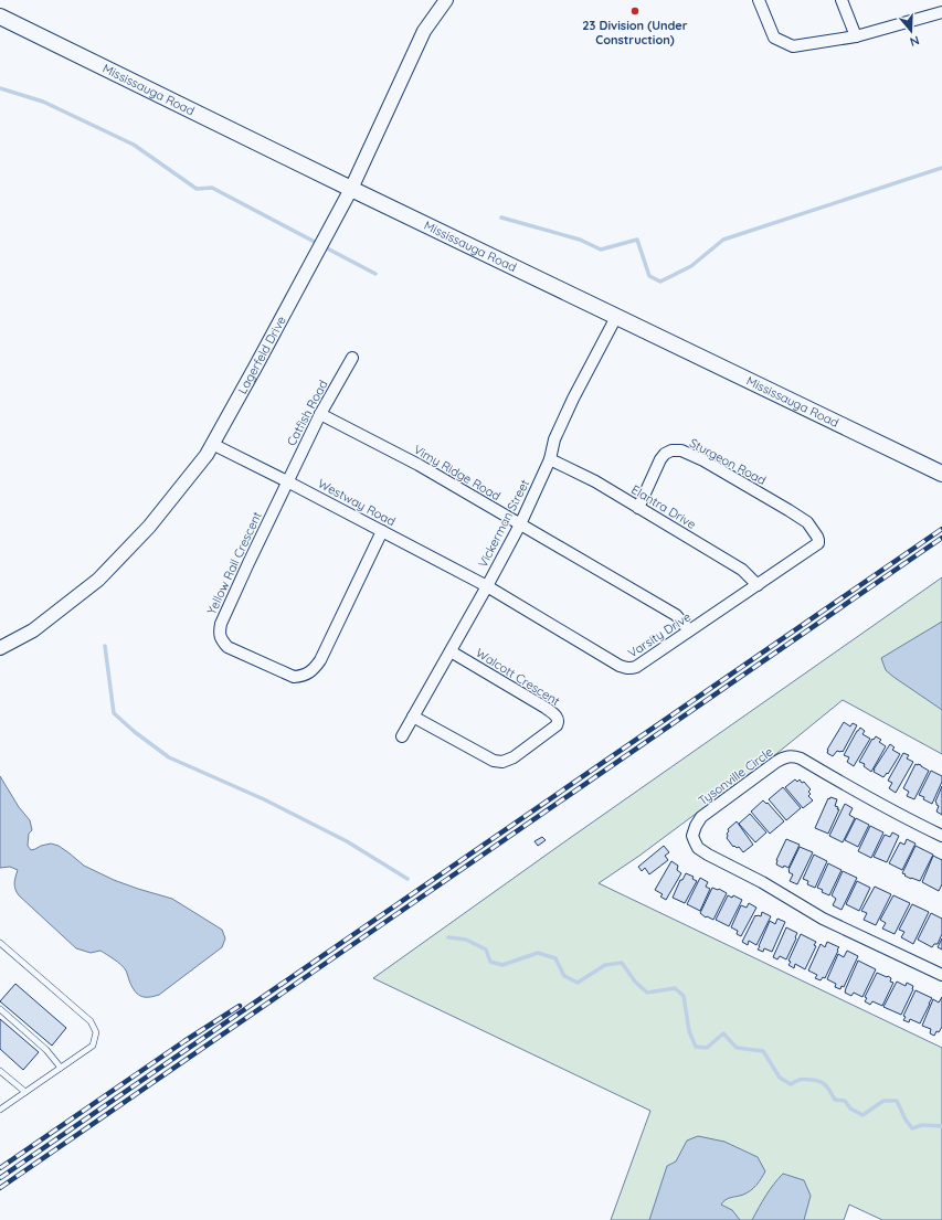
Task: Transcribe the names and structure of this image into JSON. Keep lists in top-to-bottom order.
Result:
{
  "streets": {
    "main road": ["Mississauga Road"],
    "street": [
      "Lagerfeld Drive",
      "Catfish Road",
      "Sturgeon Road",
      "Vimy Ridge Road",
      "Westway Road",
      "Elantra Drive",
      "Vickerman Street",
      "Yellow Rail Crescent",
      "Varsity Drive",
      "Walcott Crescent",
      "Tysonville Circle"
    ]
  },
  "crossings": [
    ["Mississauga Road", "Lagerfeld Drive"],
    ["Mississauga Road", "Vickerman Street"],
    ["Lagerfeld Drive", "Westway Road"],
    ["Catfish Road", "Vimy Ridge Road"],
    ["Catfish Road", "Westway Road"],
    ["Catfish Road", "Yellow Rail Crescent"],
    ["Sturgeon Road", "Elantra Drive"],
    ["Sturgeon Road", "Varsity Drive"],
    ["Vimy Ridge Road", "Vickerman Street"],
    ["Vimy Ridge Road", "Varsity Drive"],
    ["Westway Road", "Vickerman Street"],
    ["Westway Road", "Yellow Rail Crescent"],
    ["Westway Road", "Varsity Drive"],
    ["Elantra Drive", "Vickerman Street"],
    ["Elantra Drive", "Varsity Drive"],
    ["Vickerman Street", "Varsity Drive"],
    ["Vickerman Street", "Walcott Crescent"]
  ],
  "places": ["23 Division (Under Construction)"],
  "north": "bottom"
}
